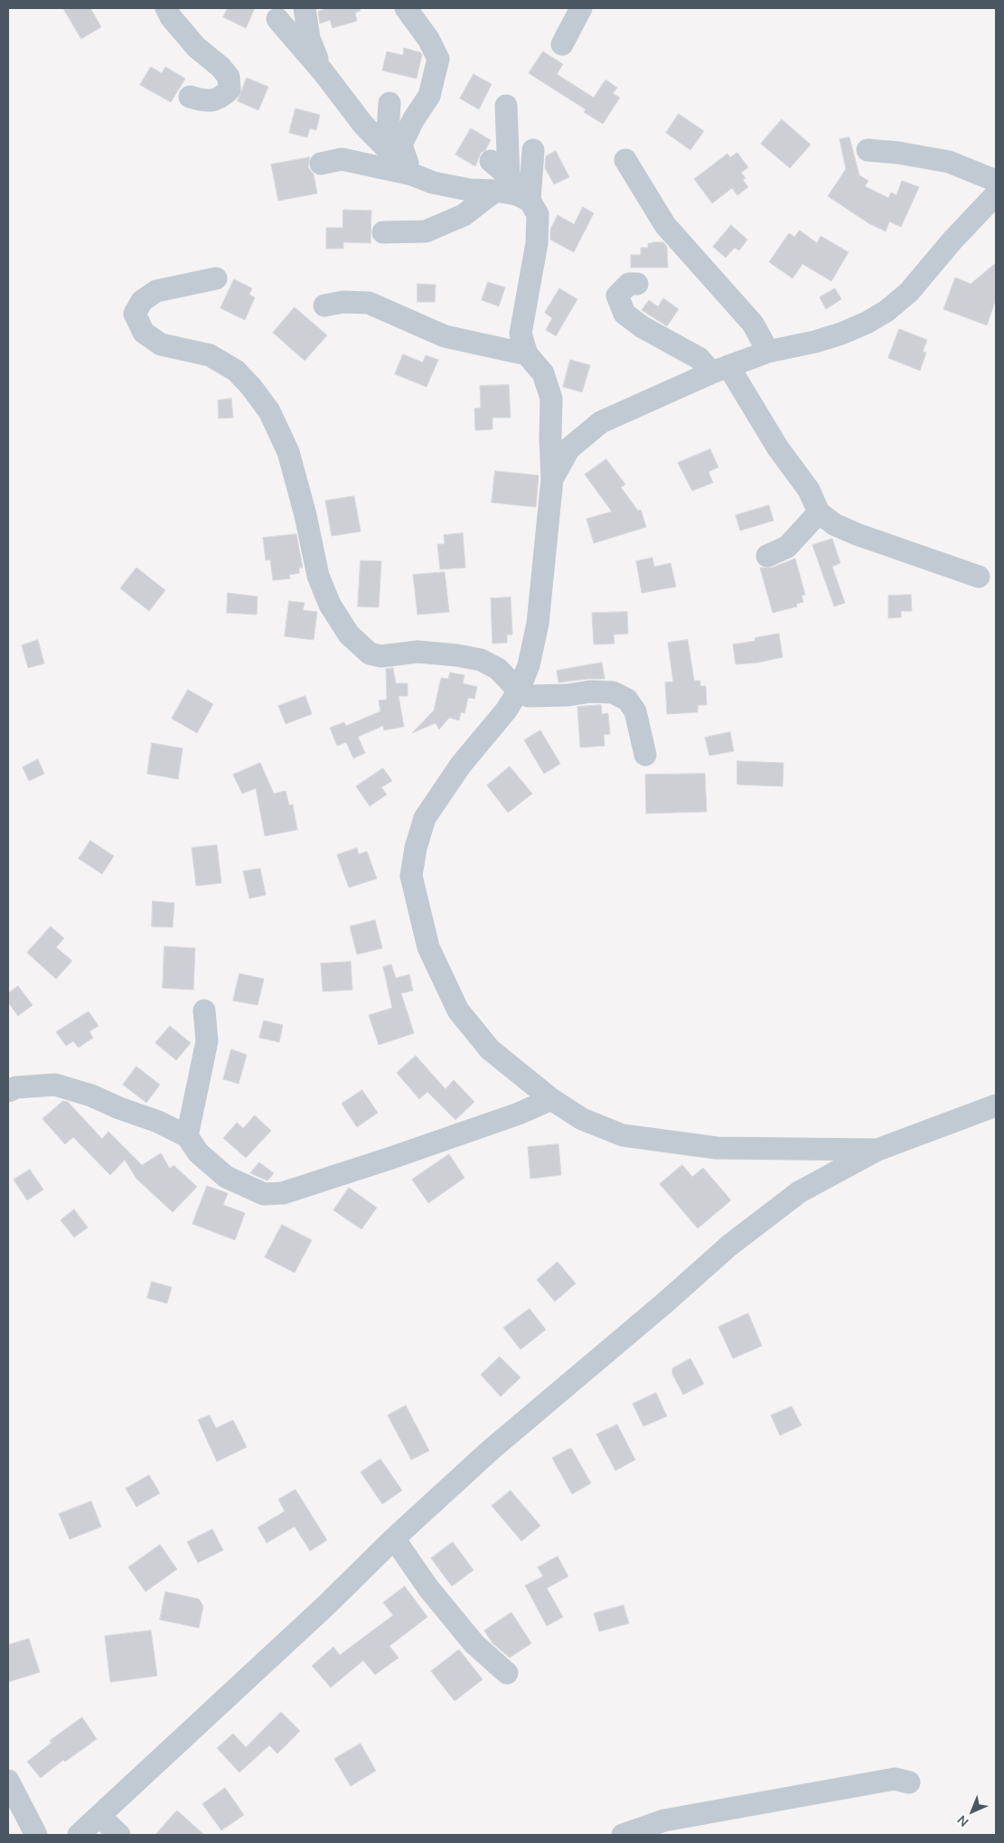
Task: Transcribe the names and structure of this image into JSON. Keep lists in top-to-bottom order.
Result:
{
  "north": "bottom left"
}
